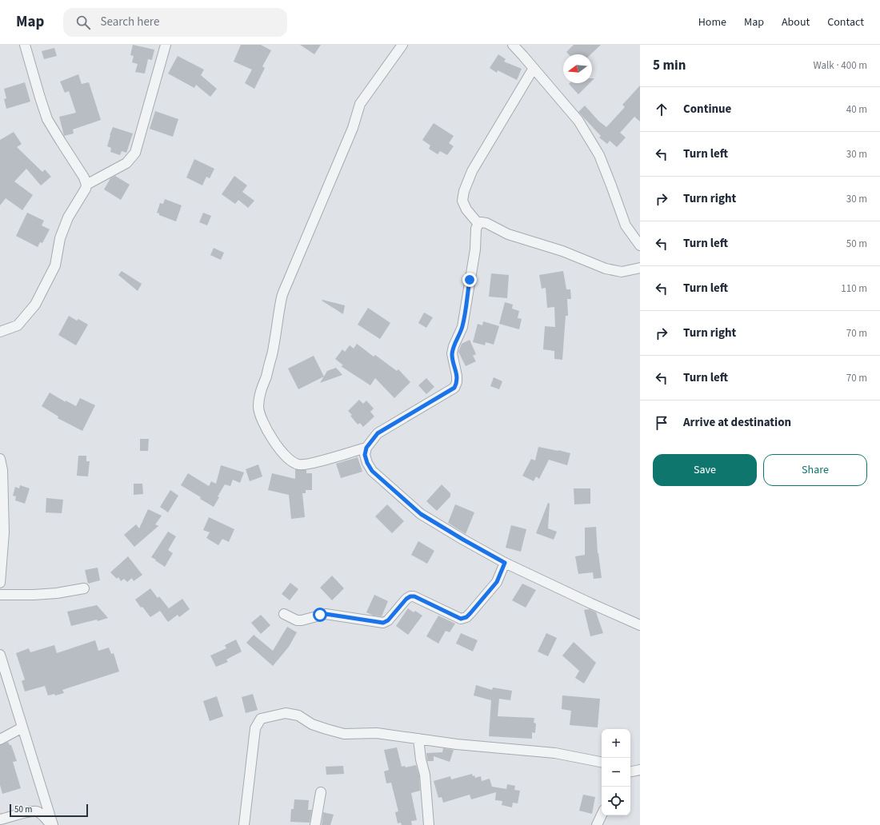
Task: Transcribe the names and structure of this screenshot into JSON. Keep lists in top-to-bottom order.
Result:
{
  "scale_bar": "50 m",
  "north": "left",
  "page": {
    "header": "Map",
    "search": "Search here",
    "nav": [
      "Home",
      "Map",
      "About",
      "Contact"
    ],
    "heading": ["5 min", "Walk · 400 m"],
    "list": [
      ["Continue", "40 m"],
      ["Turn left", "30 m"],
      ["Turn right", "30 m"],
      ["Turn left", "50 m"],
      ["Turn left", "110 m"],
      ["Turn right", "70 m"],
      ["Turn left", "70 m"],
      "Arrive at destination"
    ],
    "buttons": ["Save", "Share"],
    "map_buttons": ["+", "−"],
    "scale": "50 m"
  }
}
